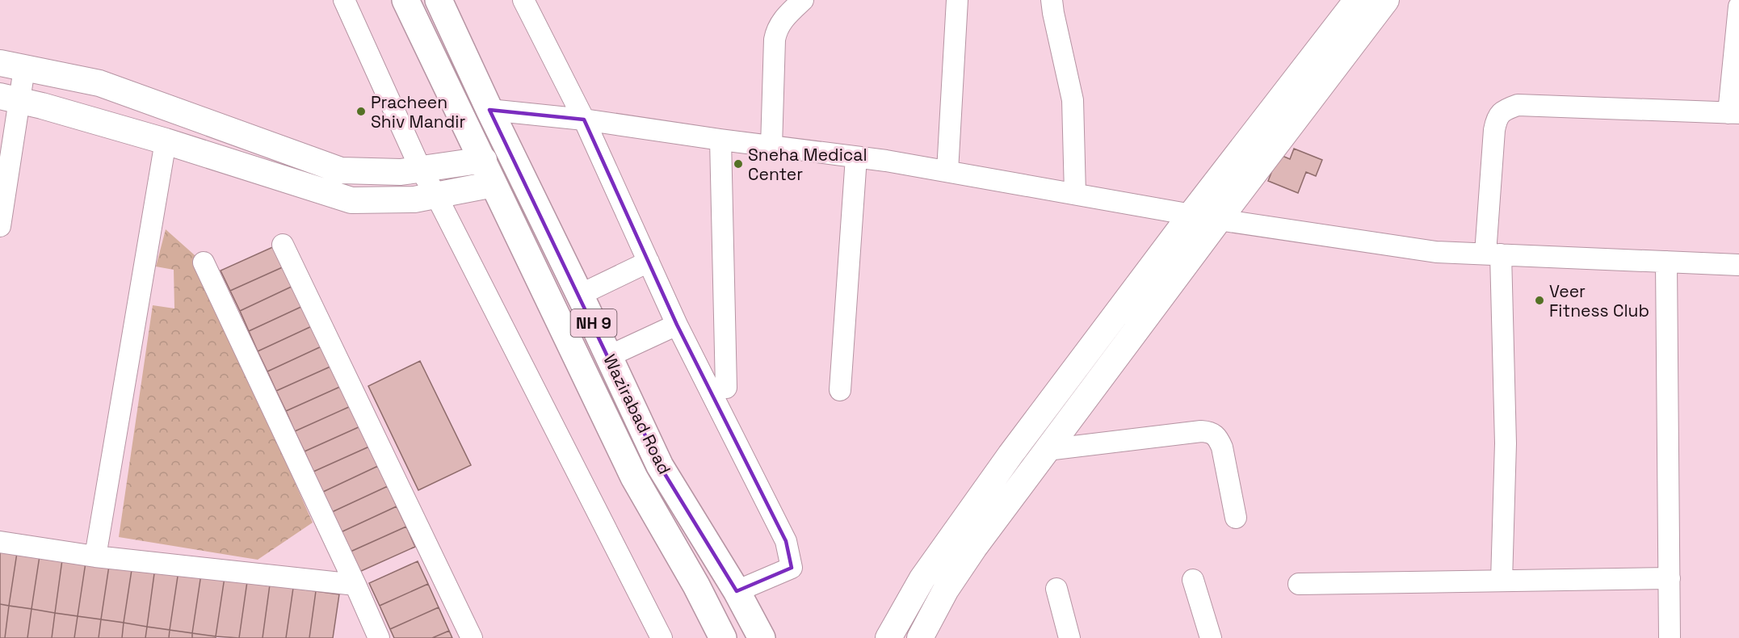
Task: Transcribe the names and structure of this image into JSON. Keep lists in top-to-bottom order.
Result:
{
  "streets": {
    "highway": ["NH 9", "Wazirabad Road"]
  },
  "places": ["Pracheen Shiv Mandir", "Sneha Medical Center", "Veer Fitness Club"]
}
